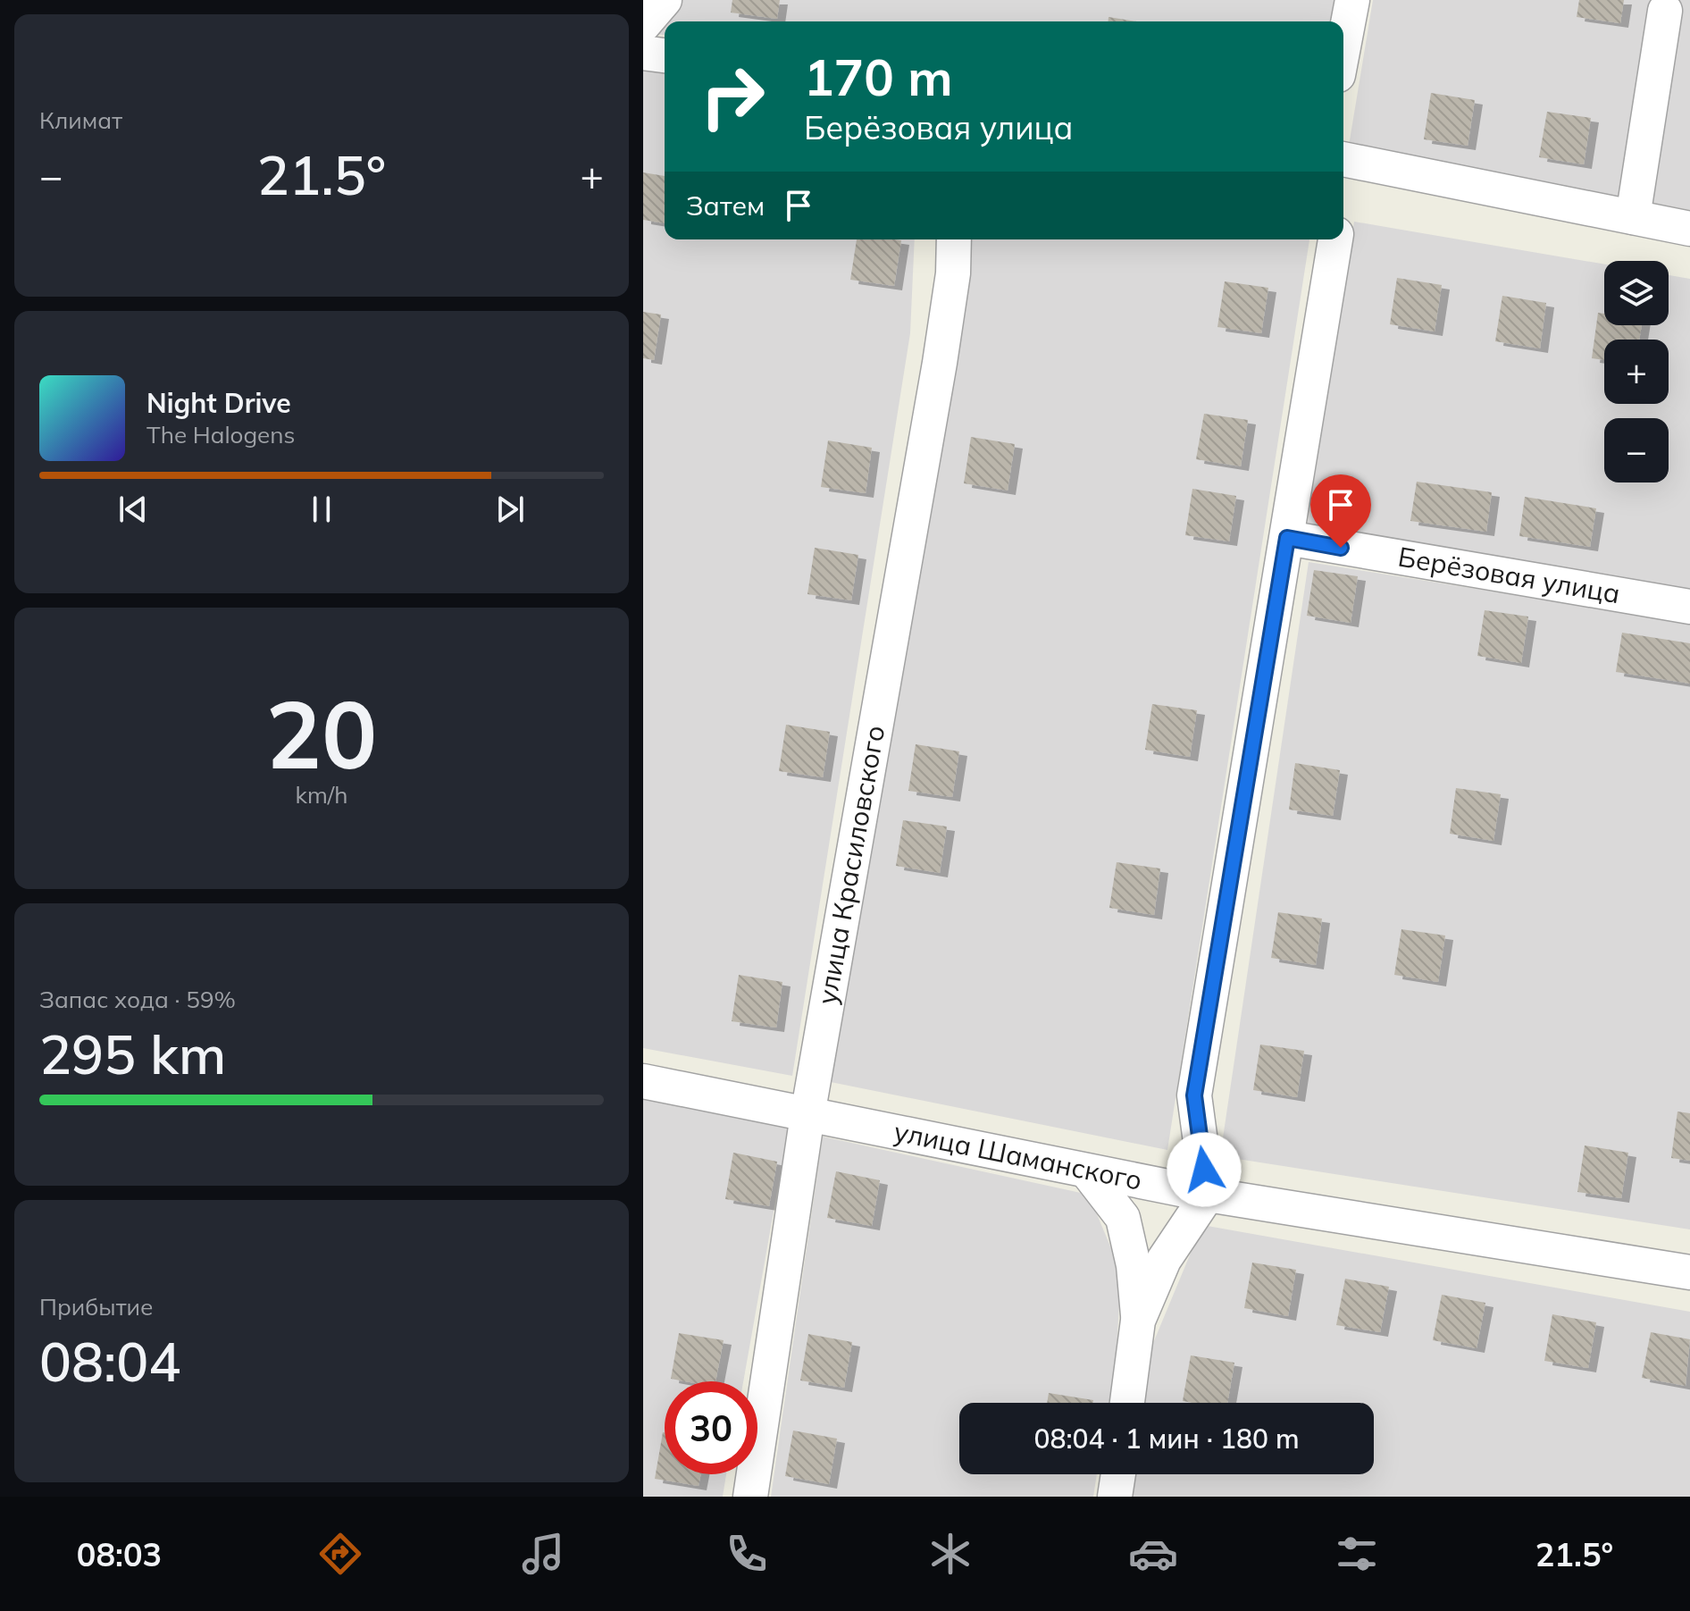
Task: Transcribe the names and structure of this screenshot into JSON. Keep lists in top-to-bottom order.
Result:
{
  "streets": {
    "street": ["Берёзовая улица", "улица Красиловского", "улица Шаманского"]
  },
  "crossings": [
    ["улица Красиловского", "улица Шаманского"]
  ],
  "page": {
    "tile": [
      "Климат",
      ["20", "km/h"],
      ["Запас хода · 59%", "295 km"],
      ["Прибытие", "08:04"]
    ],
    "turn": ["170 m", "Берёзовая улица"],
    "heat": ["−", "21.5°", "+"],
    "then": "Затем",
    "map_buttons": ["+", "−"],
    "song": ["Night Drive", "The Halogens"],
    "limit": "30",
    "trip": "08:04 · 1 мин · 180 m",
    "tabs": ["08:03", "21.5°"]
  }
}
